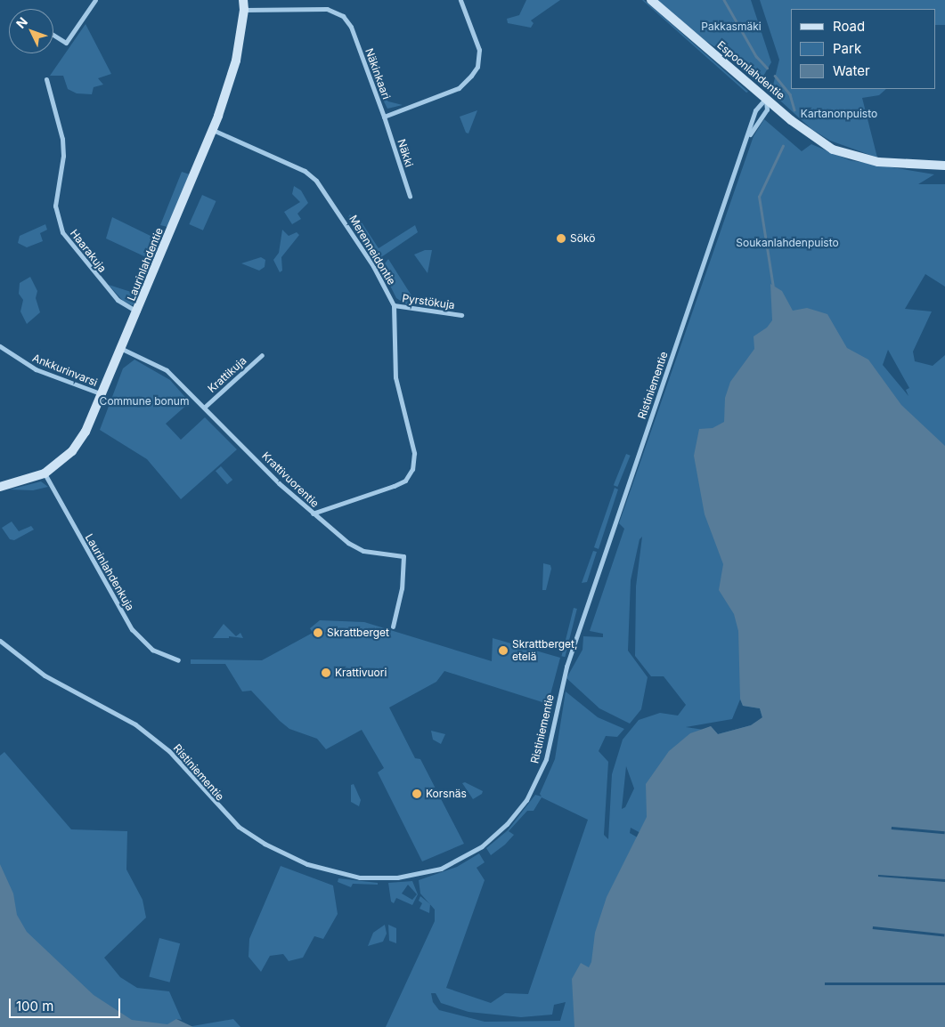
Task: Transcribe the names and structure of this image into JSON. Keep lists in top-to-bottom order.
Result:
{
  "streets": {
    "street": [
      "Espoonlahdentie",
      "Näkinkaari",
      "Näkki",
      "Merenneidontie",
      "Haarakuja",
      "Laurinlahdentie",
      "Pyrstökuja",
      "Ankkurinvarsi",
      "Krattikuja",
      "Ristiniementie",
      "Krattivuorentie",
      "Laurinlahdenkuja"
    ]
  },
  "crossings": [
    ["Espoonlahdentie", "Ristiniementie"],
    ["Näkinkaari", "Näkki"],
    ["Näkinkaari", "Laurinlahdentie"],
    ["Merenneidontie", "Laurinlahdentie"],
    ["Merenneidontie", "Pyrstökuja"],
    ["Merenneidontie", "Krattivuorentie"],
    ["Haarakuja", "Laurinlahdentie"],
    ["Laurinlahdentie", "Ankkurinvarsi"],
    ["Laurinlahdentie", "Krattivuorentie"],
    ["Laurinlahdentie", "Laurinlahdenkuja"],
    ["Krattikuja", "Krattivuorentie"]
  ],
  "parks": [
    "Pakkasmäki",
    "Kartanonpuisto",
    "Soukanlahdenpuisto",
    "Commune bonum"
  ],
  "places": [
    "Sökö",
    "Skrattberget",
    "Skrattberget, etelä",
    "Krattivuori",
    "Korsnäs"
  ],
  "legend": ["Road", "Park", "Water"],
  "scale_bar": "100 m",
  "north": "top left"
}
